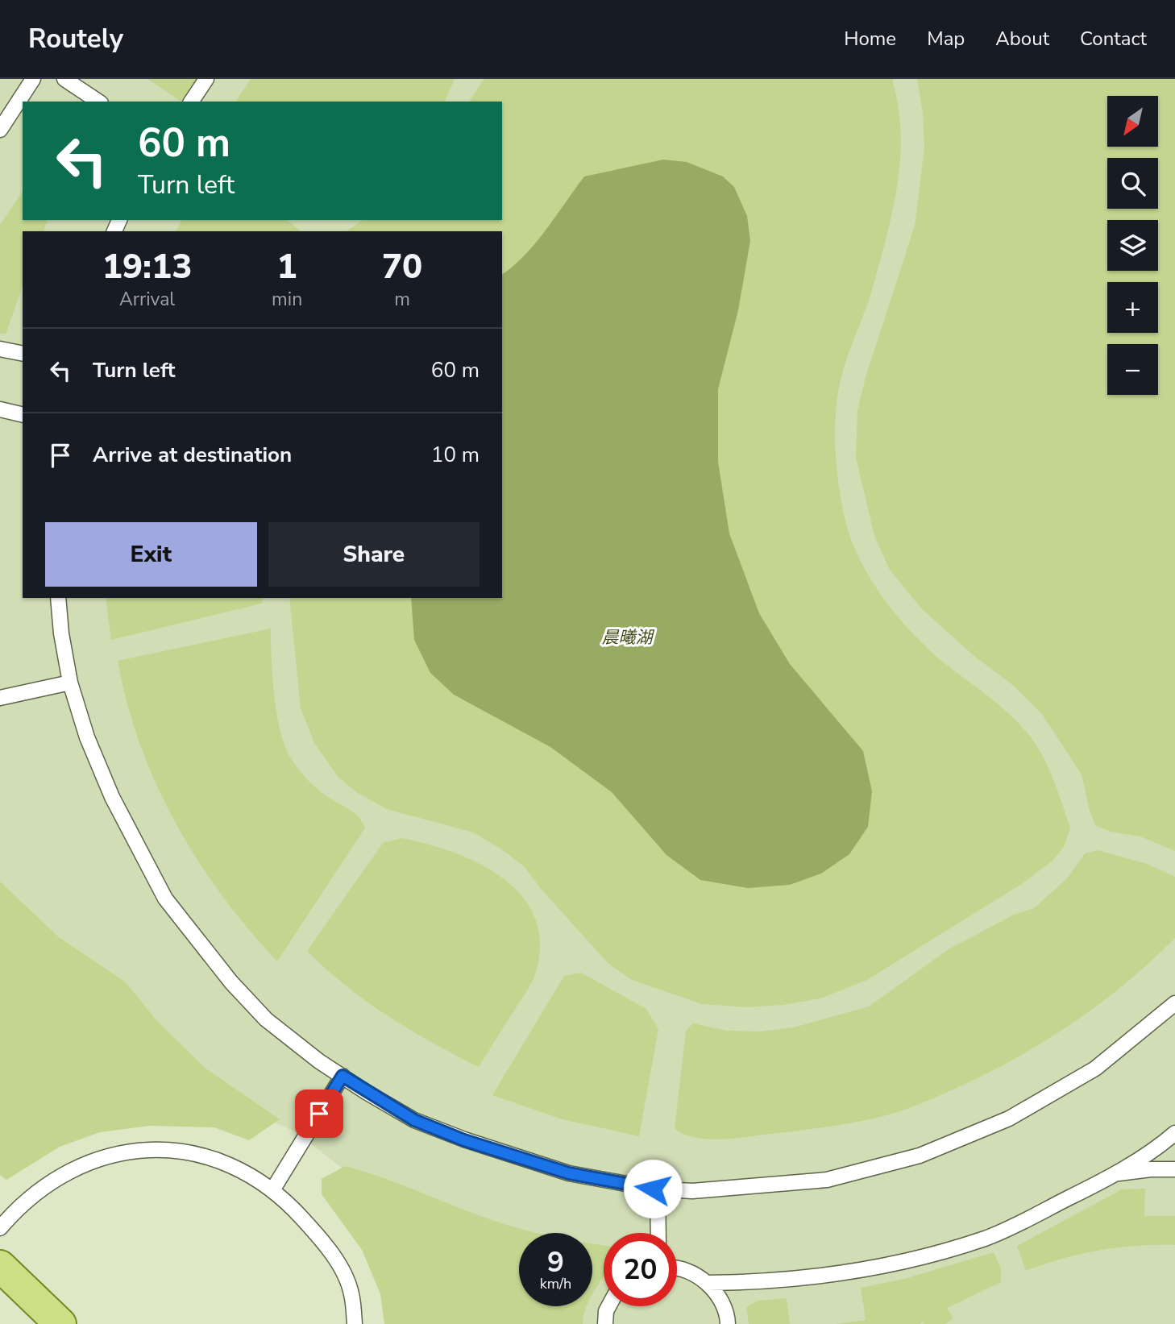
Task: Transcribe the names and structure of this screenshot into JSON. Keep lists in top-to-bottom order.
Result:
{
  "water": ["晨曦湖"],
  "north": "bottom left",
  "page": {
    "header": "Routely",
    "nav": [
      "Home",
      "Map",
      "About",
      "Contact"
    ],
    "map_buttons": ["+", "−"],
    "turn": ["60 m", "Turn left"],
    "eta": [
      "19:13",
      "Arrival",
      "1",
      "min",
      "70",
      "m"
    ],
    "list": [
      {
        "name": "Turn left",
        "value": "60 m"
      },
      {
        "name": "Arrive at destination",
        "value": "10 m"
      }
    ],
    "buttons": ["Exit", "Share"],
    "speed": "9 km/h",
    "limit": "20"
  }
}
